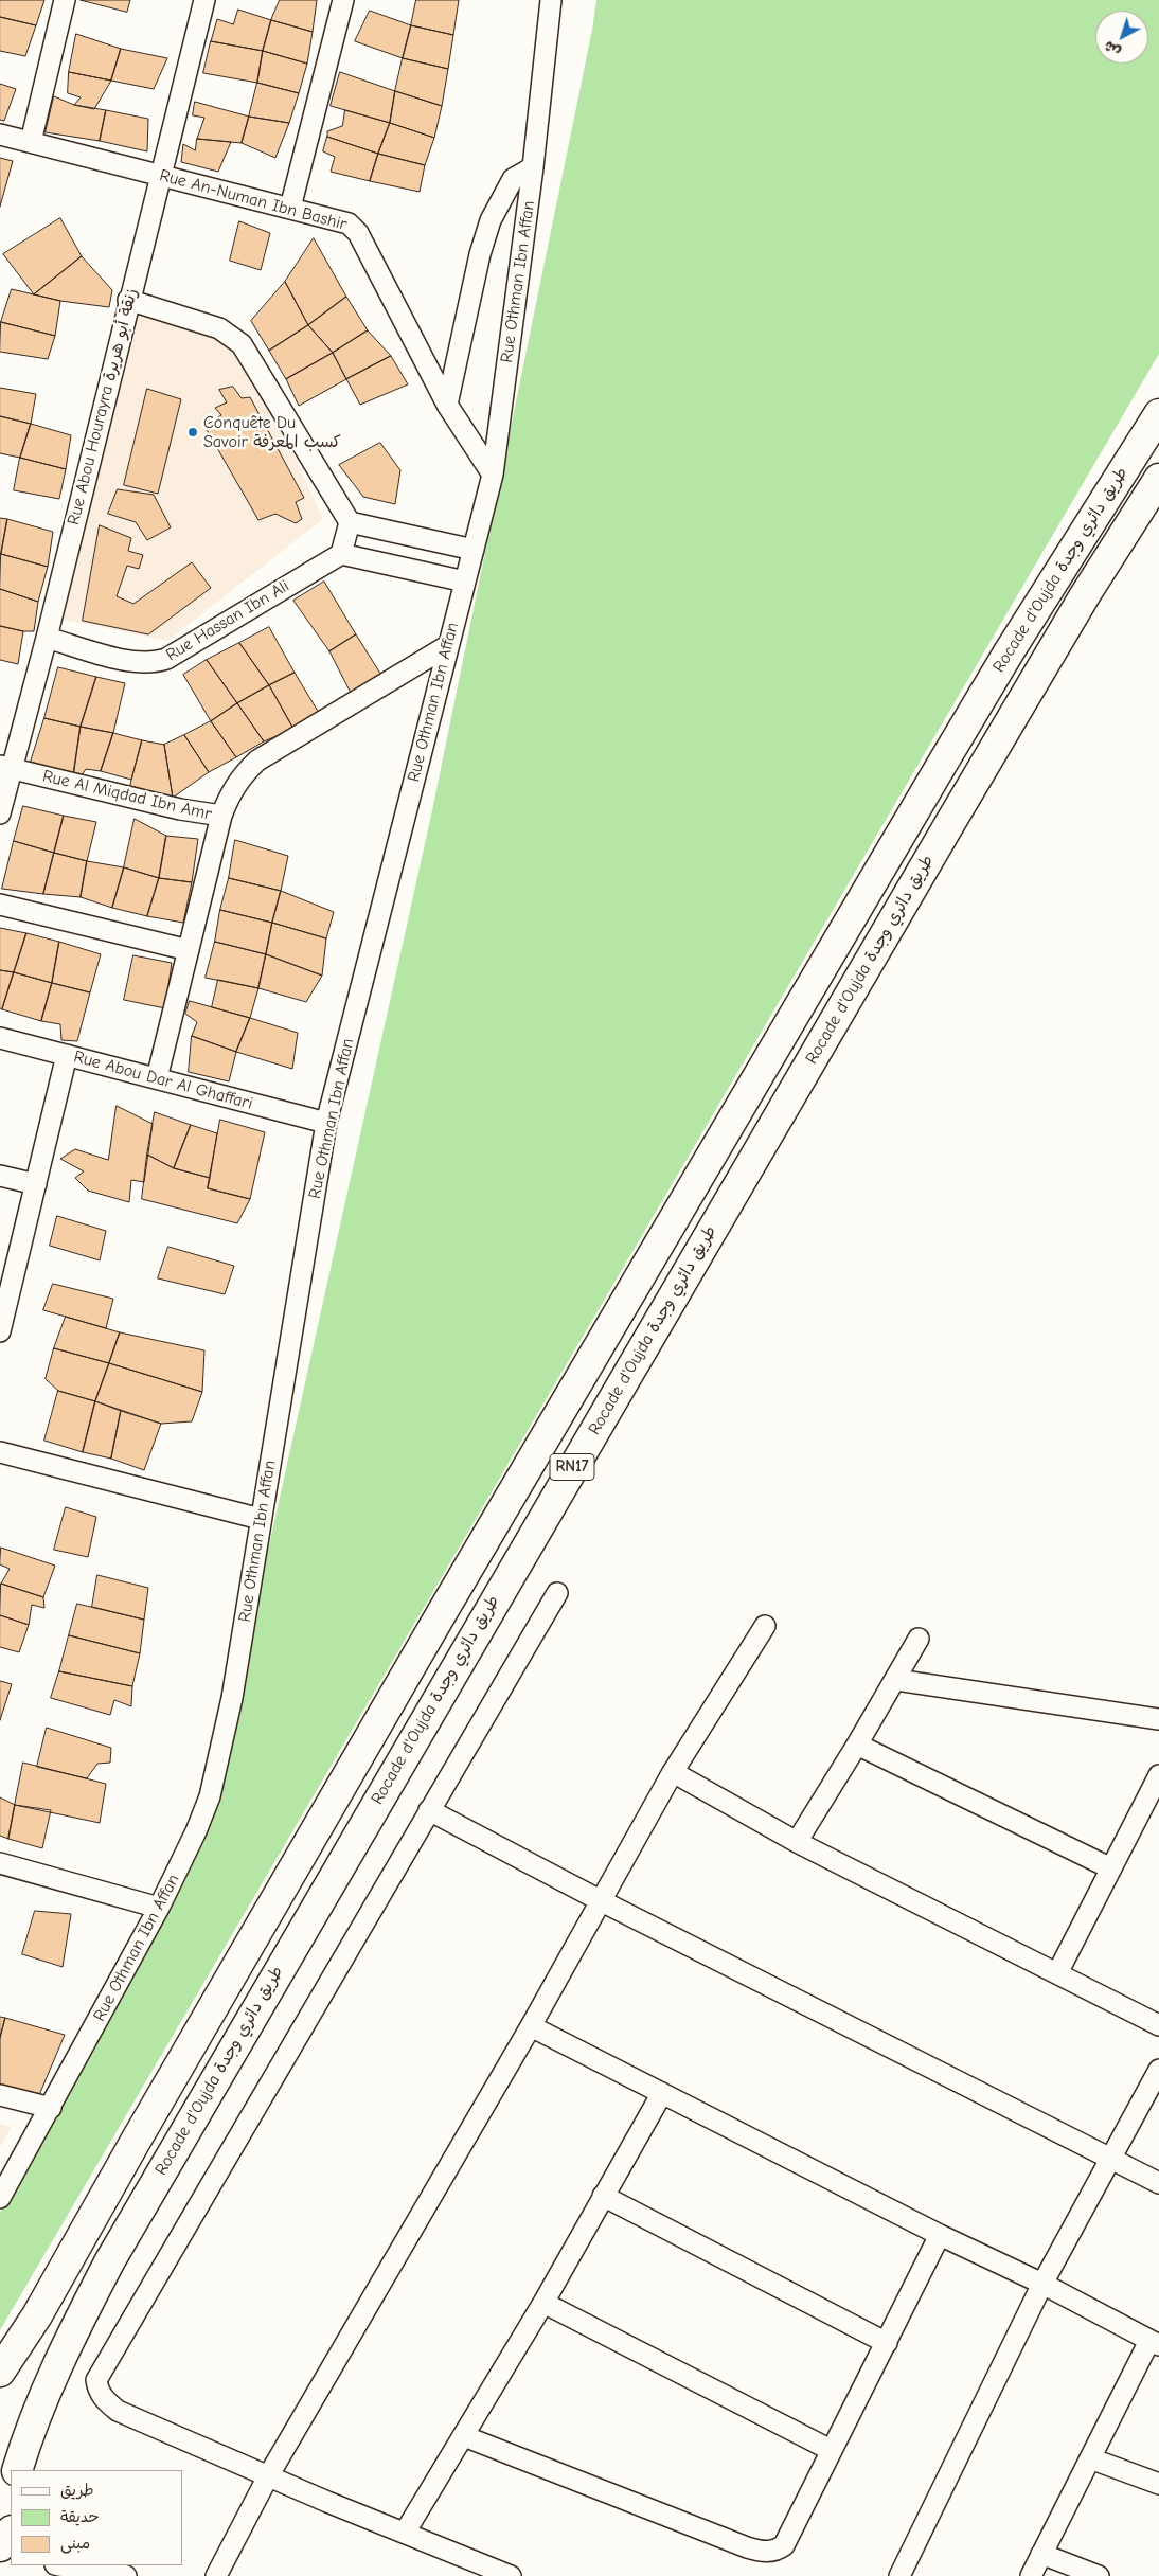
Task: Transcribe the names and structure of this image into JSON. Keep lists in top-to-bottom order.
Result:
{
  "streets": {
    "highway": ["Rocade d'Oujda طريق دائري وجدة", "RN17"],
    "street": [
      "Rue An-Numan Ibn Bashir",
      "Rue Othman Ibn Affan",
      "Rue Abou Hourayra زنقة أبو هريرة",
      "Rue Hassan Ibn Ali",
      "Rue Al Miqdad Ibn Amr",
      "Rue Abou Dar Al Ghaffari"
    ]
  },
  "crossings": [
    ["Rue An-Numan Ibn Bashir", "Rue Othman Ibn Affan"],
    ["Rue An-Numan Ibn Bashir", "Rue Abou Hourayra زنقة أبو هريرة"],
    ["Rue Othman Ibn Affan", "Rue Al Miqdad Ibn Amr"],
    ["Rue Othman Ibn Affan", "Rue Abou Dar Al Ghaffari"],
    ["Rue Abou Hourayra زنقة أبو هريرة", "Rue Hassan Ibn Ali"],
    ["Rue Abou Hourayra زنقة أبو هريرة", "Rue Al Miqdad Ibn Amr"]
  ],
  "places": ["Conquête Du Savoir كسب المعرفة"],
  "legend": ["طريق", "حديقة", "مبنى"],
  "north": "bottom left"
}
